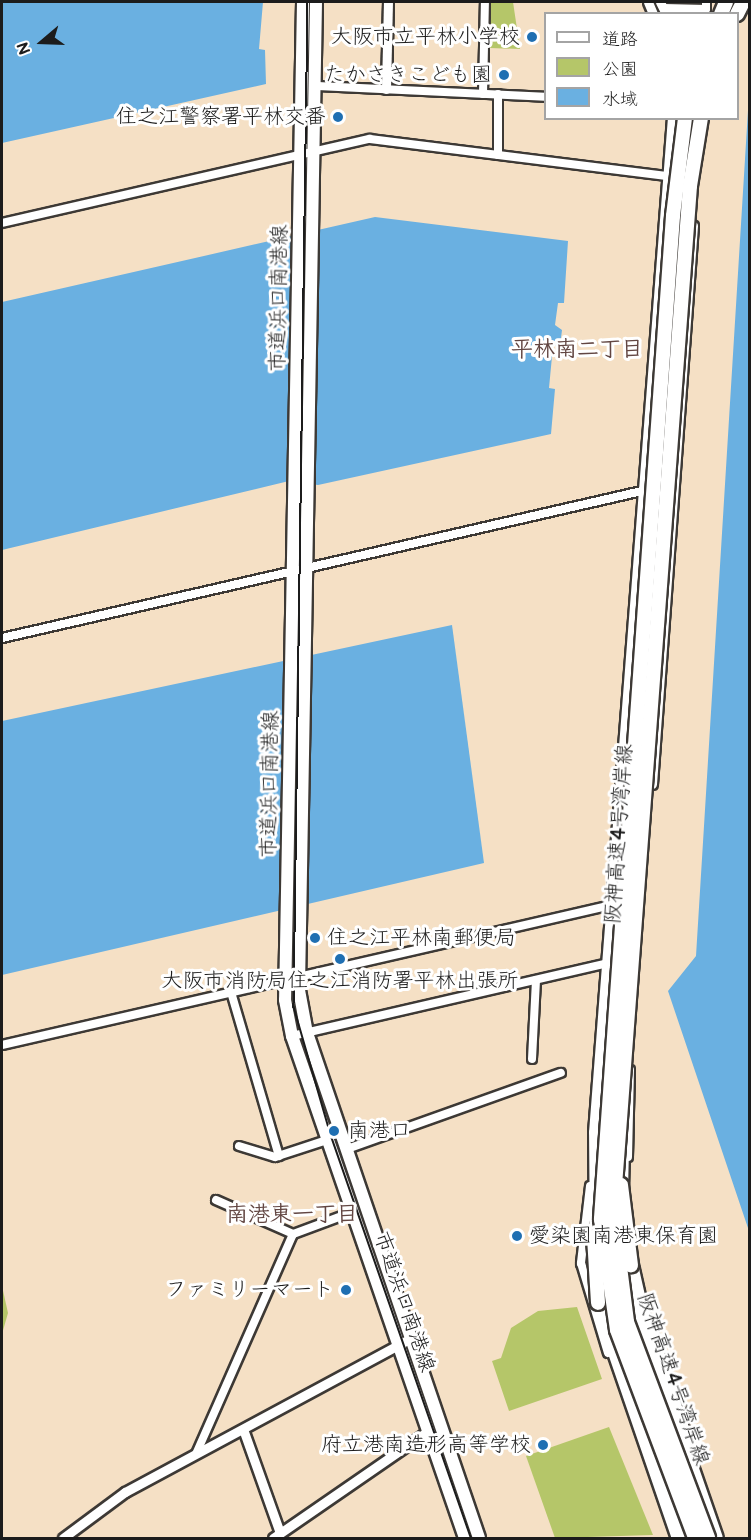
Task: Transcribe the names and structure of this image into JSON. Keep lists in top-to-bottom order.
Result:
{
  "streets": {
    "highway": ["阪神高速4号湾岸線"],
    "main road": ["市道浜口南港線"]
  },
  "districts": ["平林南二丁目", "南港東一丁目"],
  "places": [
    "大阪市立平林小学校",
    "たかさきこども園",
    "住之江警察署平林交番",
    "住之江平林南郵便局",
    "大阪市消防局住之江消防署平林出張所",
    "南港口",
    "愛染園南港東保育園",
    "ファミリーマート",
    "府立港南造形高等学校"
  ],
  "legend": ["道路", "公園", "水域"],
  "north": "left"
}
